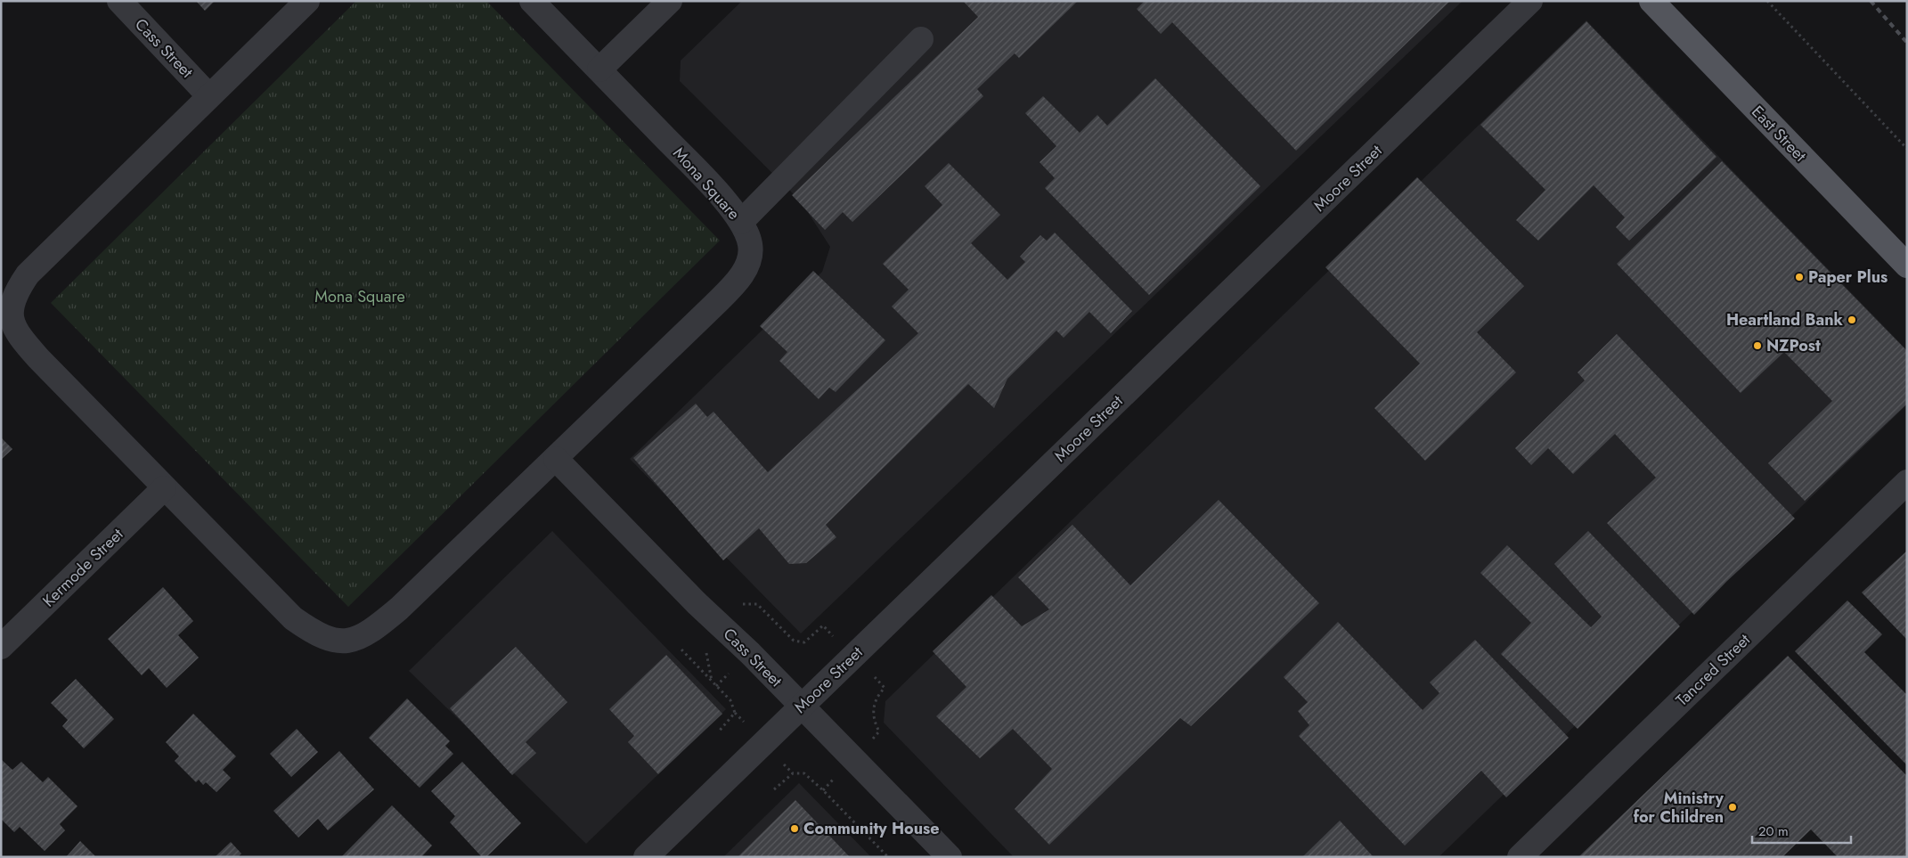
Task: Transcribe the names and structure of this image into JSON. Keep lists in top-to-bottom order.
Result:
{
  "streets": {
    "main road": ["East Street"],
    "street": [
      "Cass Street",
      "Moore Street",
      "Mona Square",
      "Kermode Street",
      "Tancred Street"
    ]
  },
  "crossings": [
    ["Cass Street", "Moore Street"],
    ["Cass Street", "Mona Square"],
    ["Mona Square", "Kermode Street"]
  ],
  "parks": ["Mona Square"],
  "places": [
    "Paper Plus",
    "Heartland Bank",
    "NZPost",
    "Ministry for Children",
    "Community House"
  ],
  "scale_bar": "20 m"
}
